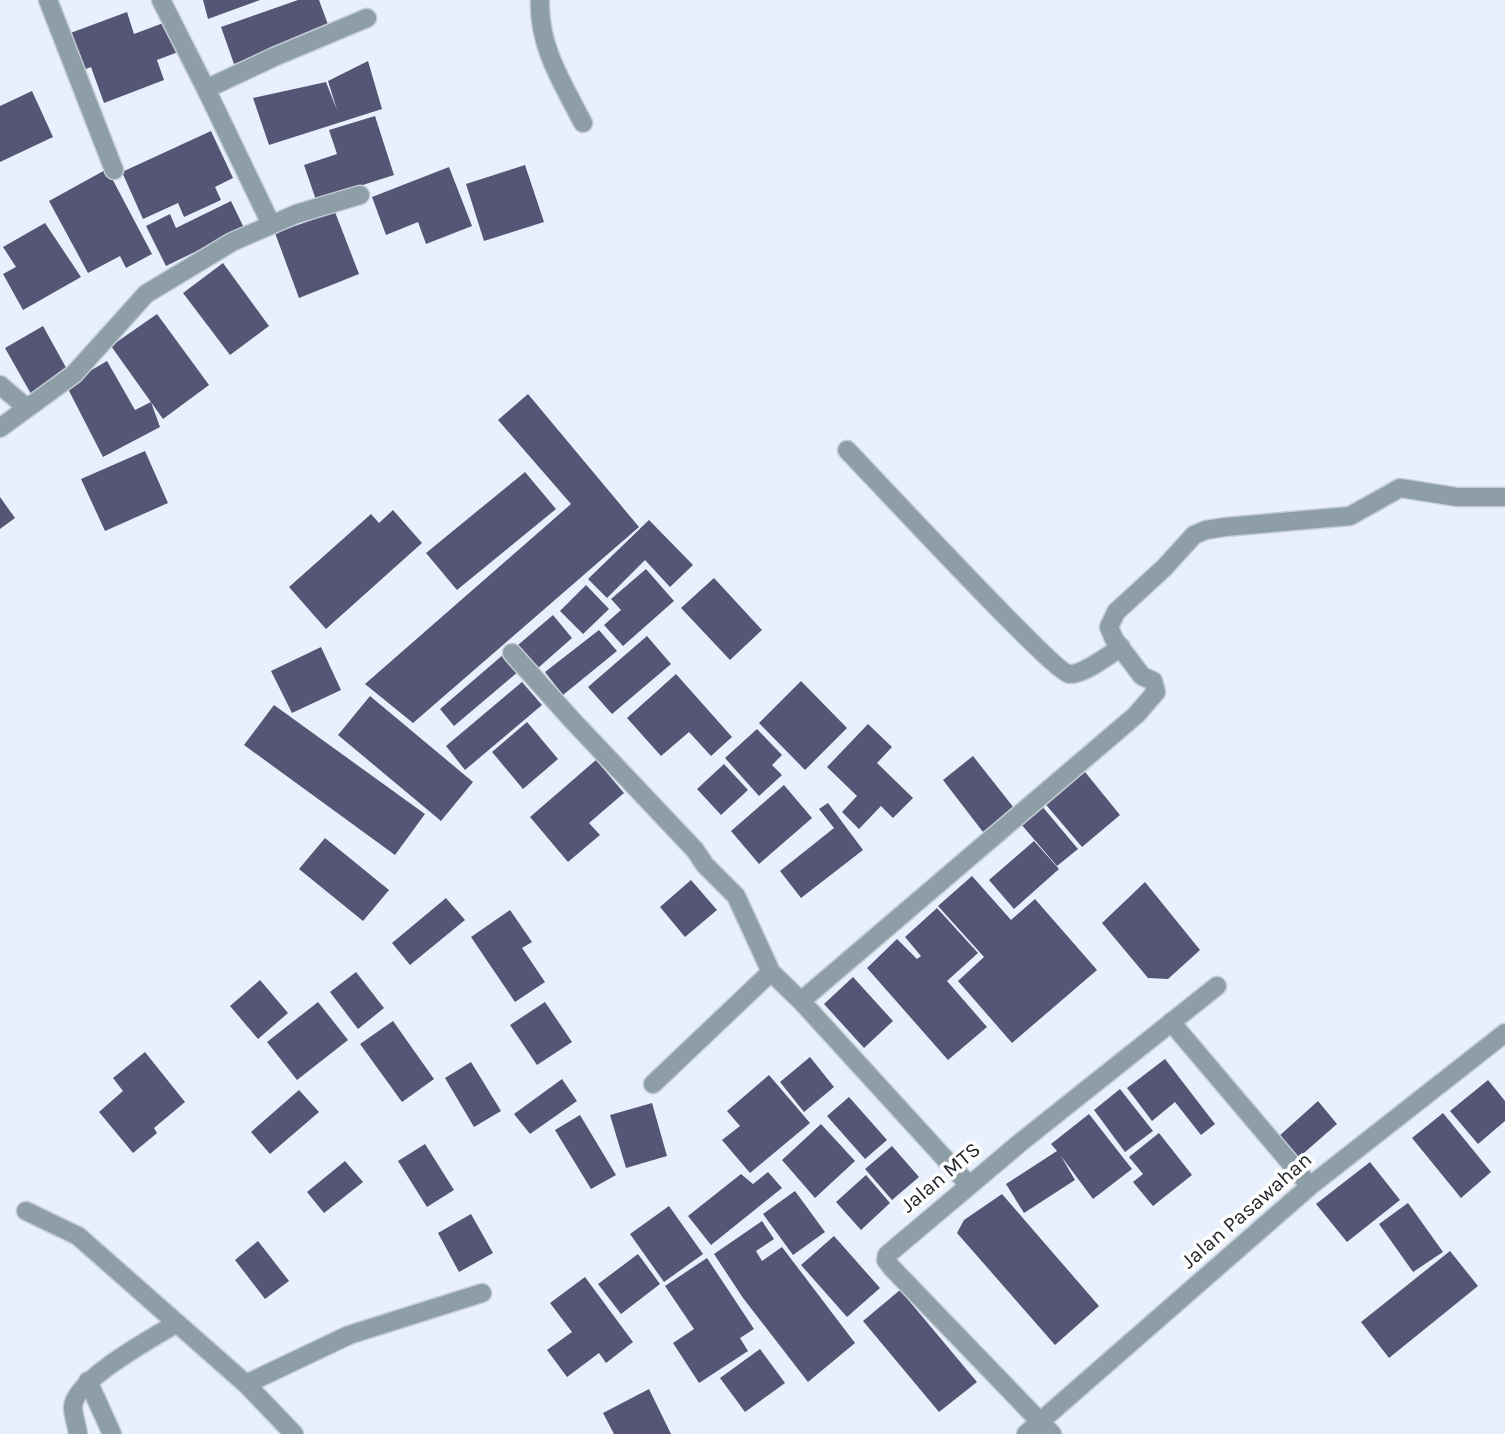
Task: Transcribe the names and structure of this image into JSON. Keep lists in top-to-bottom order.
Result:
{
  "streets": {
    "street": ["Jalan MTS", "Jalan Pasawahan"]
  },
  "crossings": [
    ["Jalan MTS", "Jalan Pasawahan"]
  ]
}
